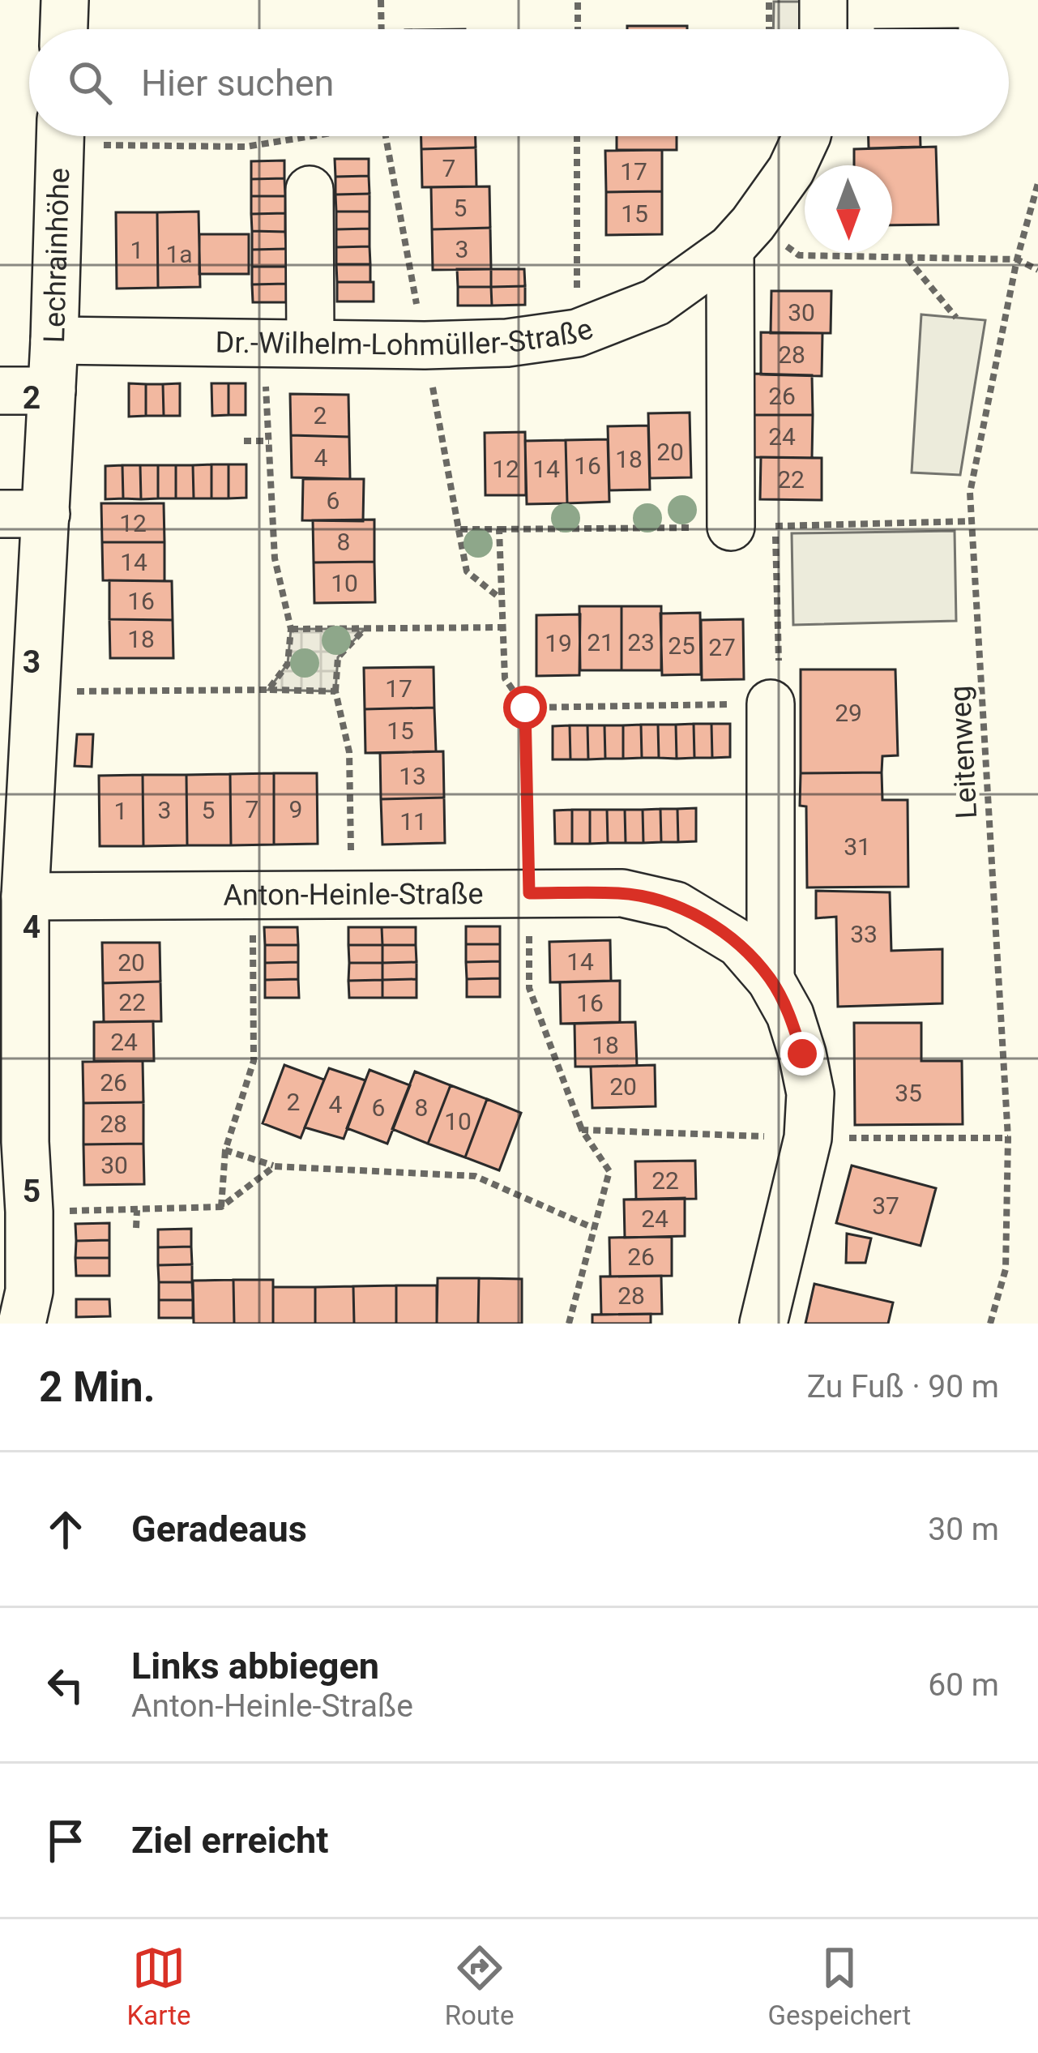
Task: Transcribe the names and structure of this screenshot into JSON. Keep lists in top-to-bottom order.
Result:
{
  "streets": {
    "street": ["Lechrainhöhe", "Dr.-Wilhelm-Lohmüller-Straße", "Anton-Heinle-Straße"],
    "path": ["Leitenweg"]
  },
  "crossings": [
    ["Lechrainhöhe", "Dr.-Wilhelm-Lohmüller-Straße"],
    ["Lechrainhöhe", "Anton-Heinle-Straße"]
  ],
  "house_numbers": [
    "7",
    "17",
    "5",
    "15",
    "3",
    "1",
    "1a",
    "30",
    "28",
    "26",
    "2",
    "24",
    "20",
    "4",
    "18",
    "16",
    "12",
    "14",
    "22",
    "6",
    "12",
    "8",
    "14",
    "10",
    "16",
    "18",
    "21",
    "23",
    "19",
    "25",
    "27",
    "17",
    "29",
    "15",
    "13",
    "7",
    "9",
    "3",
    "5",
    "1",
    "11",
    "31",
    "33",
    "14",
    "20",
    "22",
    "16",
    "24",
    "18",
    "26",
    "20",
    "35",
    "2",
    "4",
    "6",
    "8",
    "10",
    "28",
    "30",
    "22",
    "37",
    "24",
    "26",
    "28"
  ],
  "north": "bottom",
  "page": {
    "search": "Hier suchen",
    "heading": ["2 Min.", "Zu Fuß · 90 m"],
    "list": [
      ["Geradeaus", "30 m"],
      ["Links abbiegen", "Anton-Heinle-Straße", "60 m"],
      "Ziel erreicht"
    ],
    "nav": ["Karte", "Route", "Gespeichert"]
  },
  "grid": {
    "rows": [
      "2",
      "3",
      "4",
      "5"
    ]
  }
}
